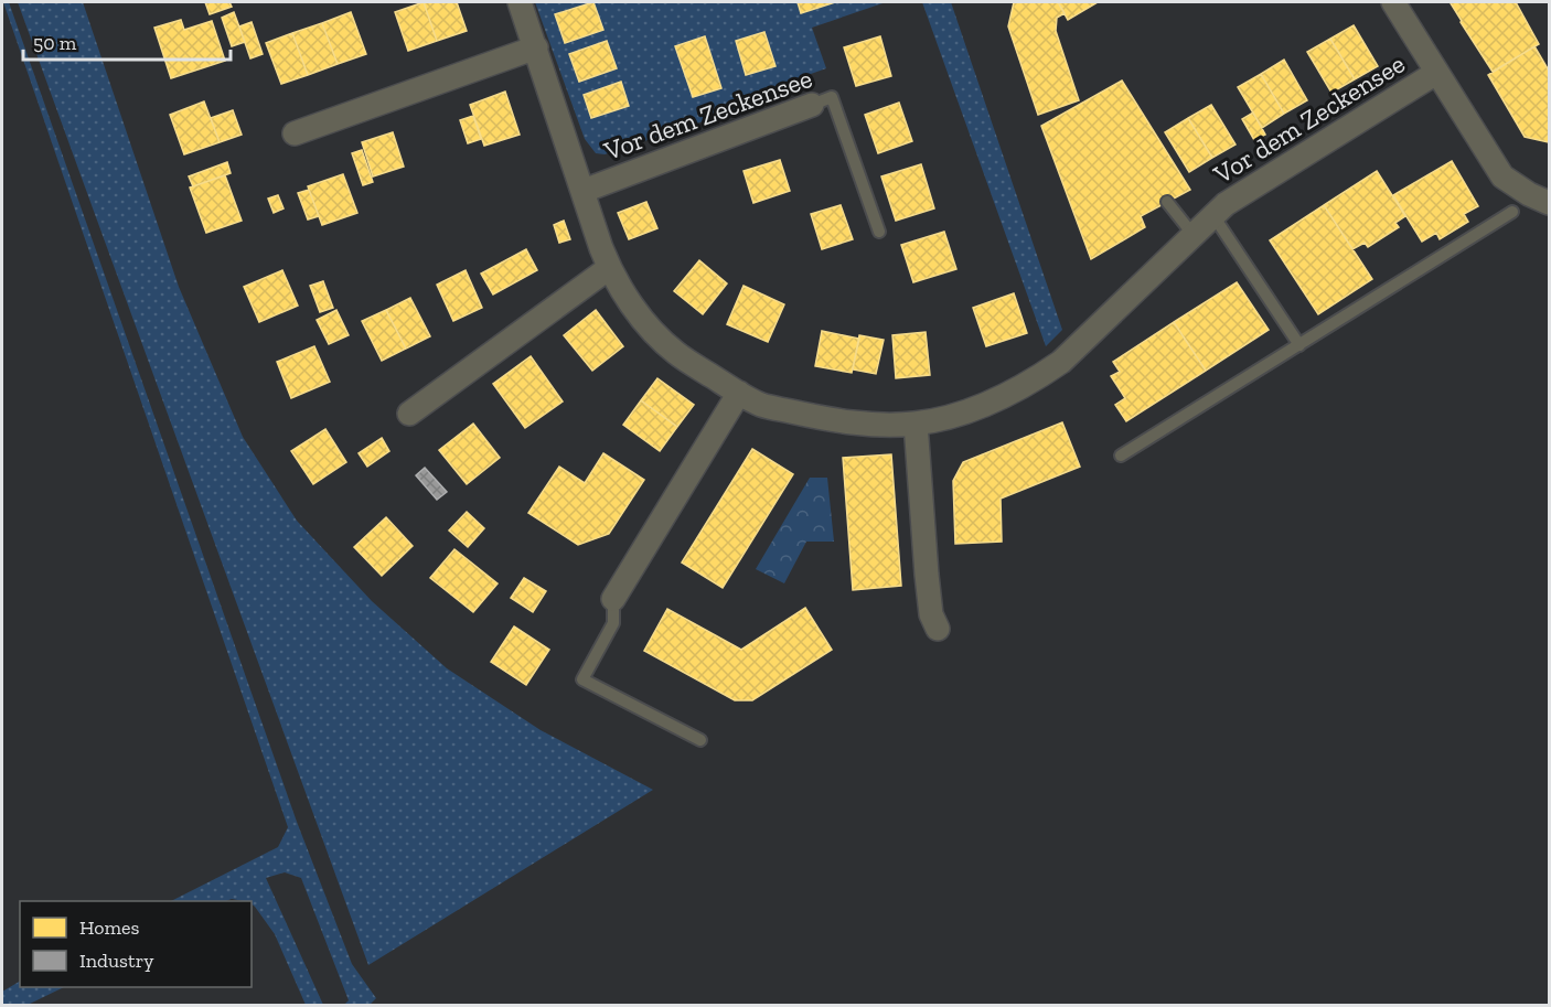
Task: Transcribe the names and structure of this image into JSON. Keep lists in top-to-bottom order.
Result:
{
  "streets": {
    "street": ["Vor dem Zeckensee"]
  },
  "legend": ["Homes", "Industry"],
  "scale_bar": "50 m"
}
